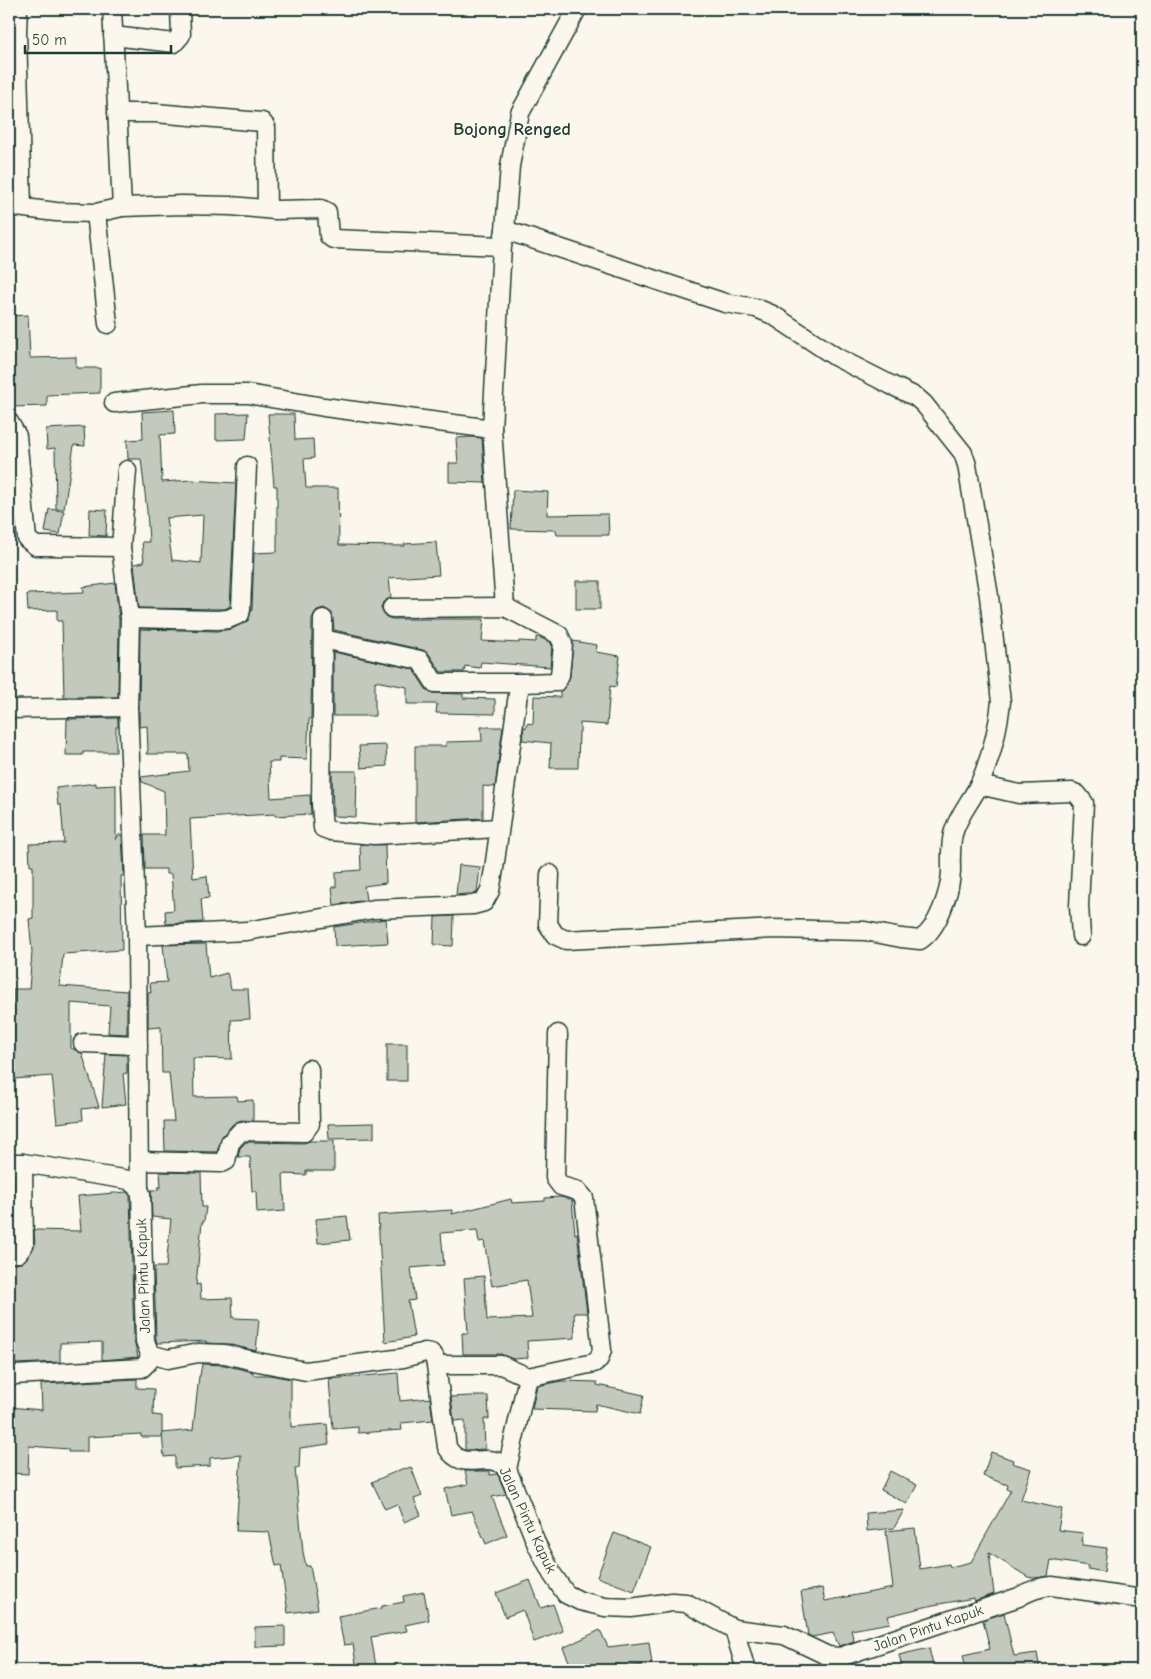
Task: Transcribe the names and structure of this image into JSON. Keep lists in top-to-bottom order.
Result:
{
  "streets": {
    "street": ["Jalan Pintu Kapuk"]
  },
  "districts": ["Bojong Renged"],
  "scale_bar": "50 m"
}
